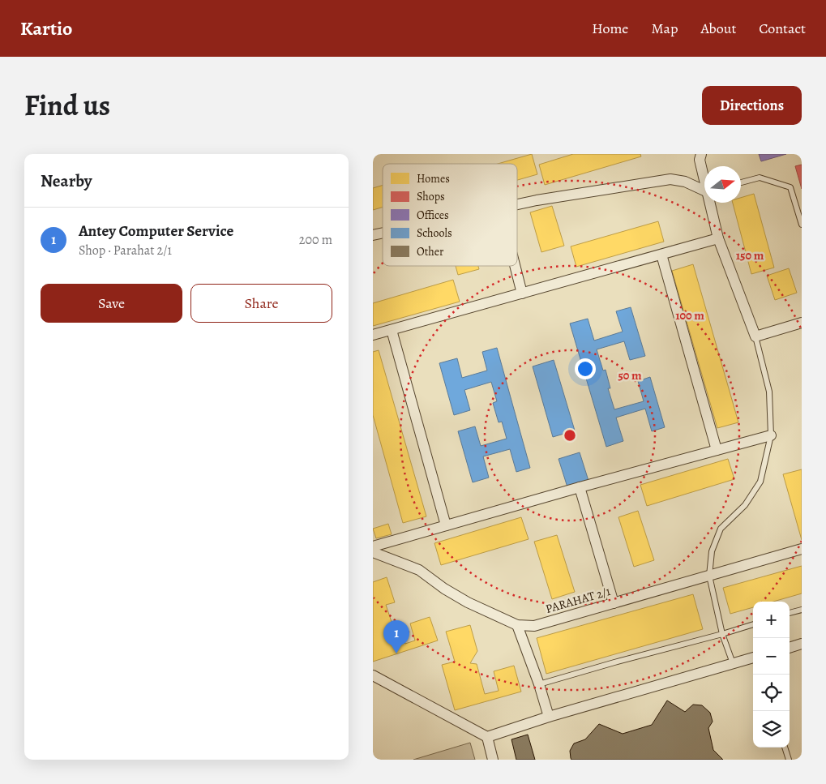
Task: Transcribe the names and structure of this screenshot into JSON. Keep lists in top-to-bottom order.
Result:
{
  "streets": {
    "street": ["PARAHAT 2/1"]
  },
  "legend": [
    "Homes",
    "Shops",
    "Offices",
    "Schools",
    "Other"
  ],
  "north": "right",
  "page": {
    "header": "Kartio",
    "nav": [
      "Home",
      "Map",
      "About",
      "Contact"
    ],
    "title": "Find us",
    "buttons": [
      "Directions",
      ["Save", "Share"]
    ],
    "heading": "Nearby",
    "list": [
      {
        "mark": "1",
        "name": "Antey Computer Service",
        "note": "Shop · Parahat 2/1",
        "value": "200 m"
      }
    ],
    "map_buttons": ["+", "−"],
    "pins": "1"
  },
  "rings": ["150 m", "100 m", "50 m"]
}
